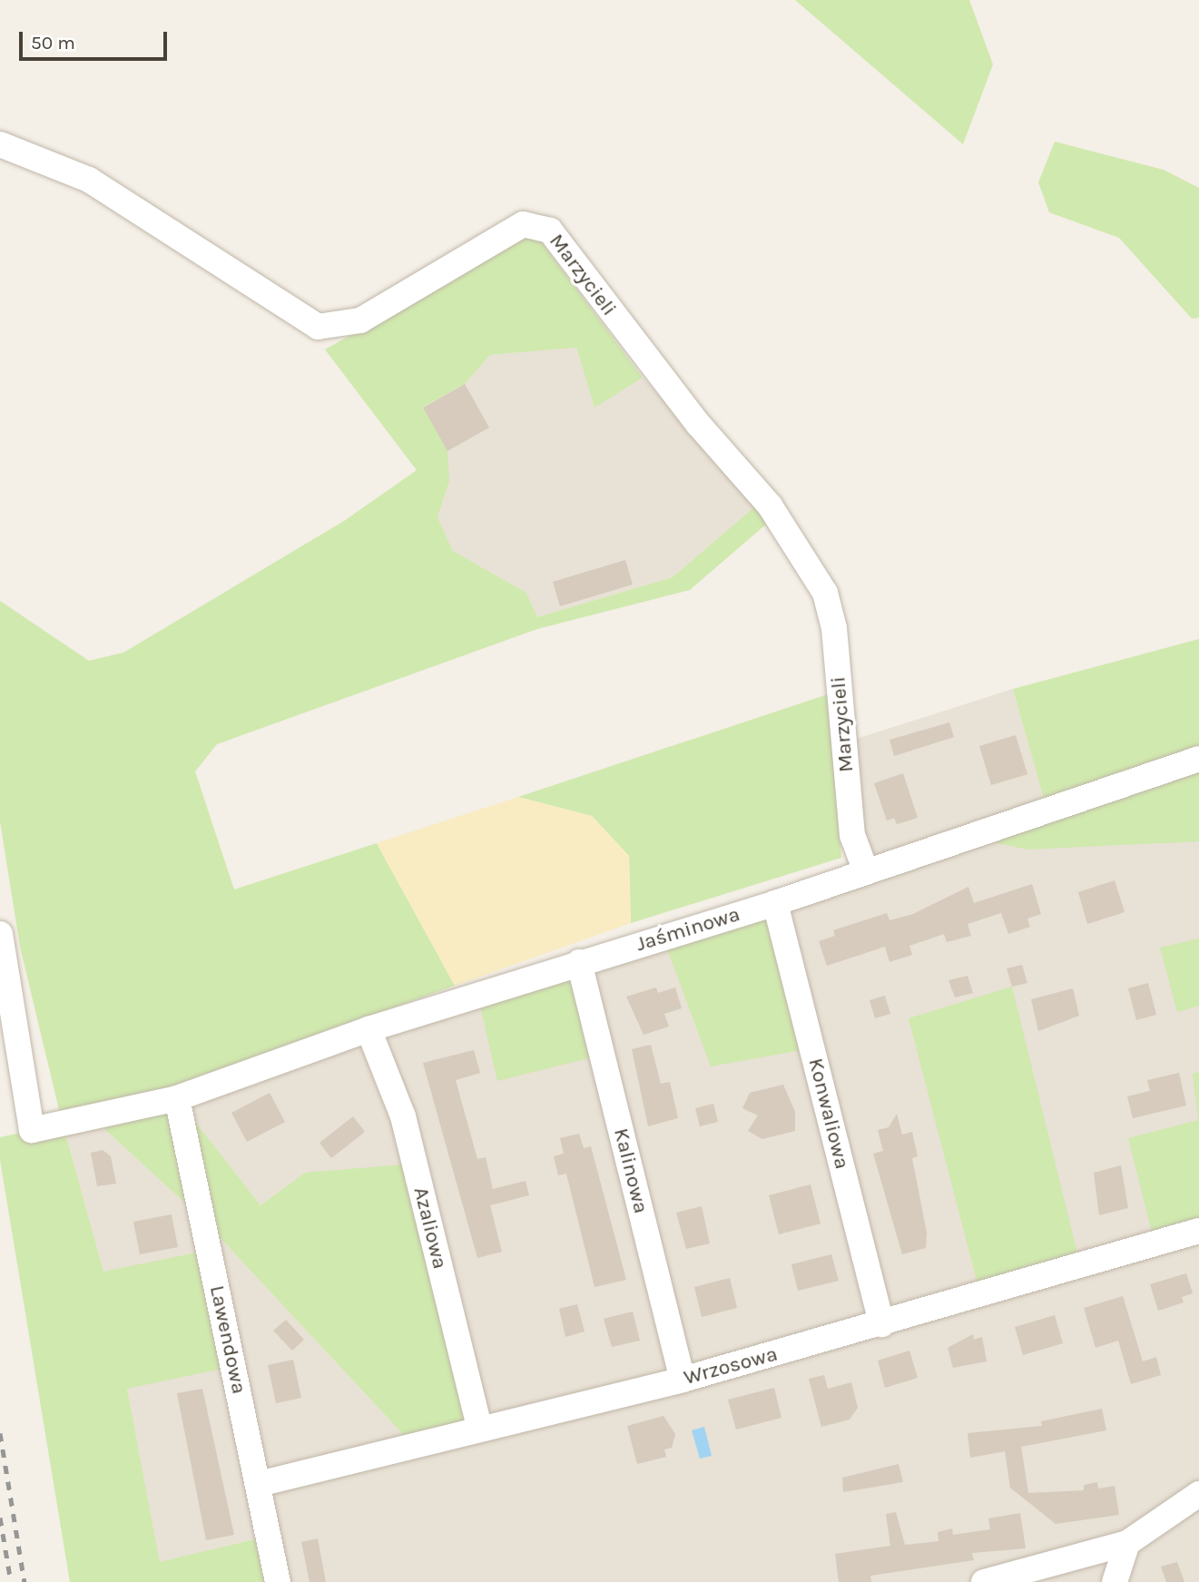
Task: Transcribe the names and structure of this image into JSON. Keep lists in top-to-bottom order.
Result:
{
  "streets": {
    "street": [
      "Marzycieli",
      "Jaśminowa",
      "Konwaliowa",
      "Kalinowa",
      "Azaliowa",
      "Lawendowa",
      "Wrzosowa"
    ]
  },
  "crossings": [
    ["Marzycieli", "Jaśminowa"],
    ["Jaśminowa", "Konwaliowa"],
    ["Jaśminowa", "Kalinowa"],
    ["Jaśminowa", "Azaliowa"],
    ["Jaśminowa", "Lawendowa"],
    ["Konwaliowa", "Wrzosowa"],
    ["Kalinowa", "Wrzosowa"],
    ["Azaliowa", "Wrzosowa"],
    ["Lawendowa", "Wrzosowa"]
  ],
  "scale_bar": "50 m"
}
